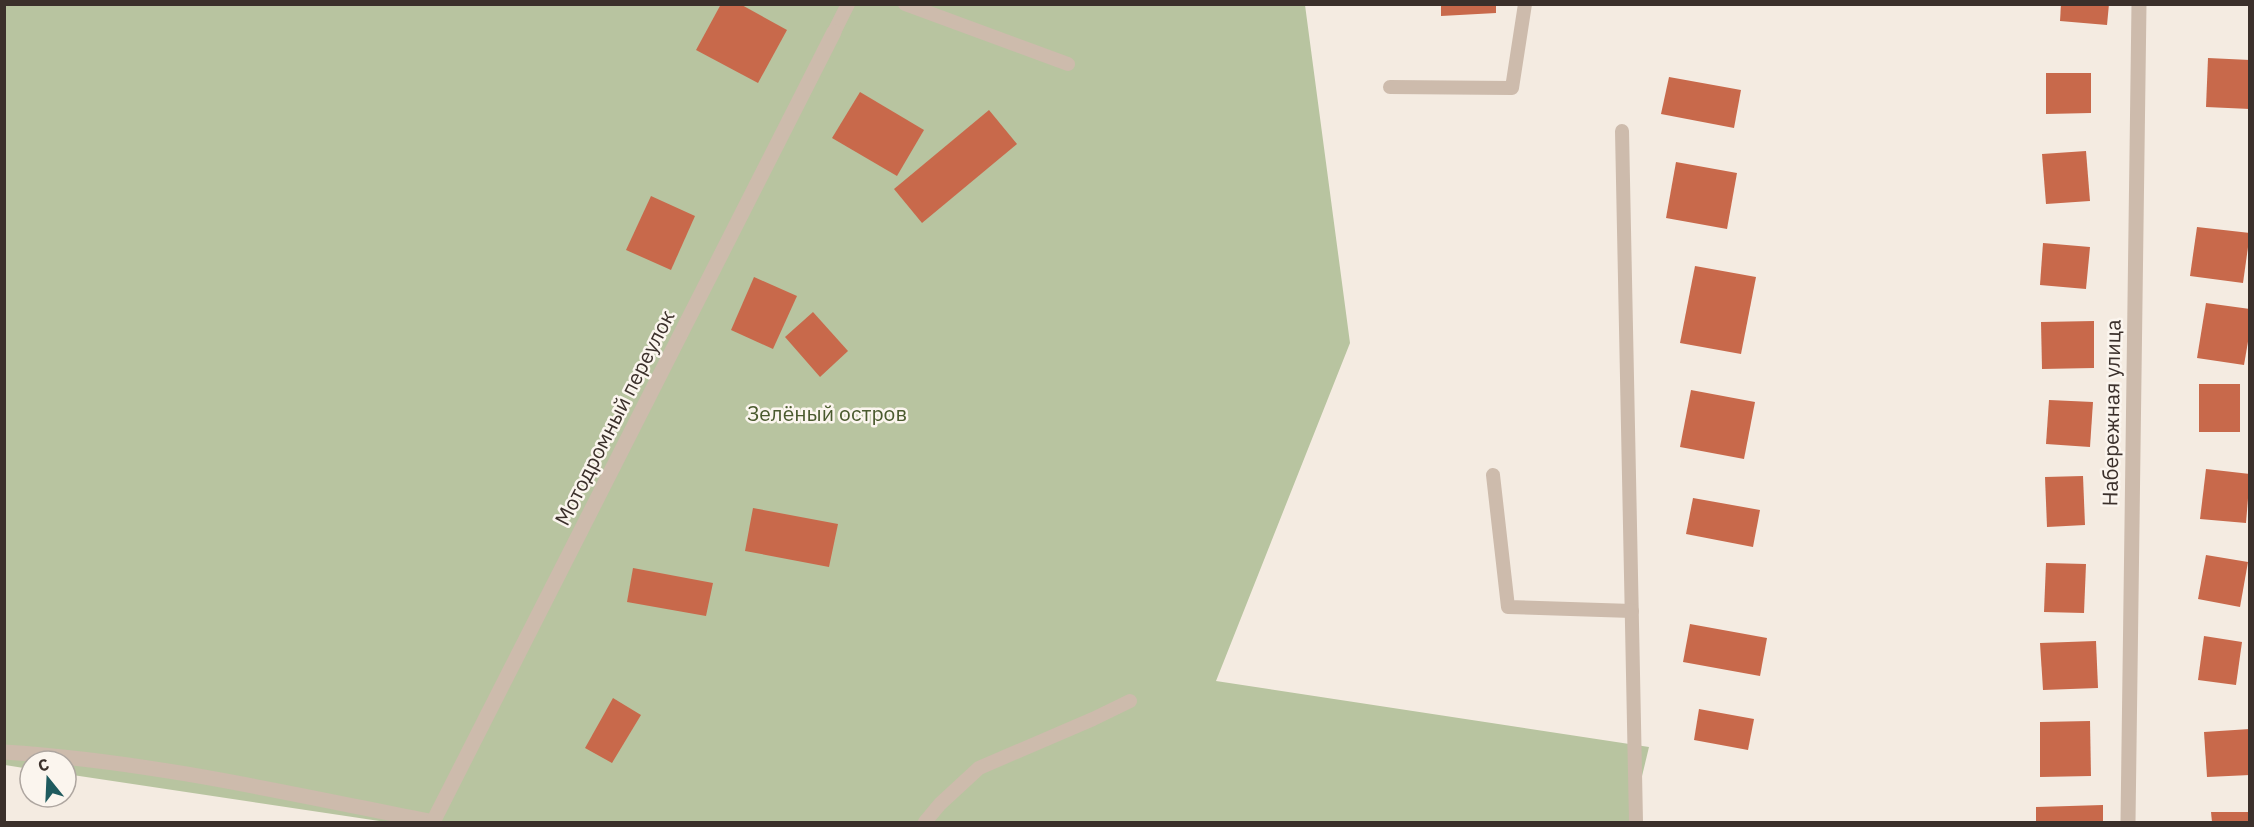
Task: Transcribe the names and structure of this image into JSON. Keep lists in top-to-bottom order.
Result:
{
  "streets": {
    "street": ["Набережная улица", "Мотодромный переулок"]
  },
  "parks": ["Зелёный остров"],
  "north": "top"
}
